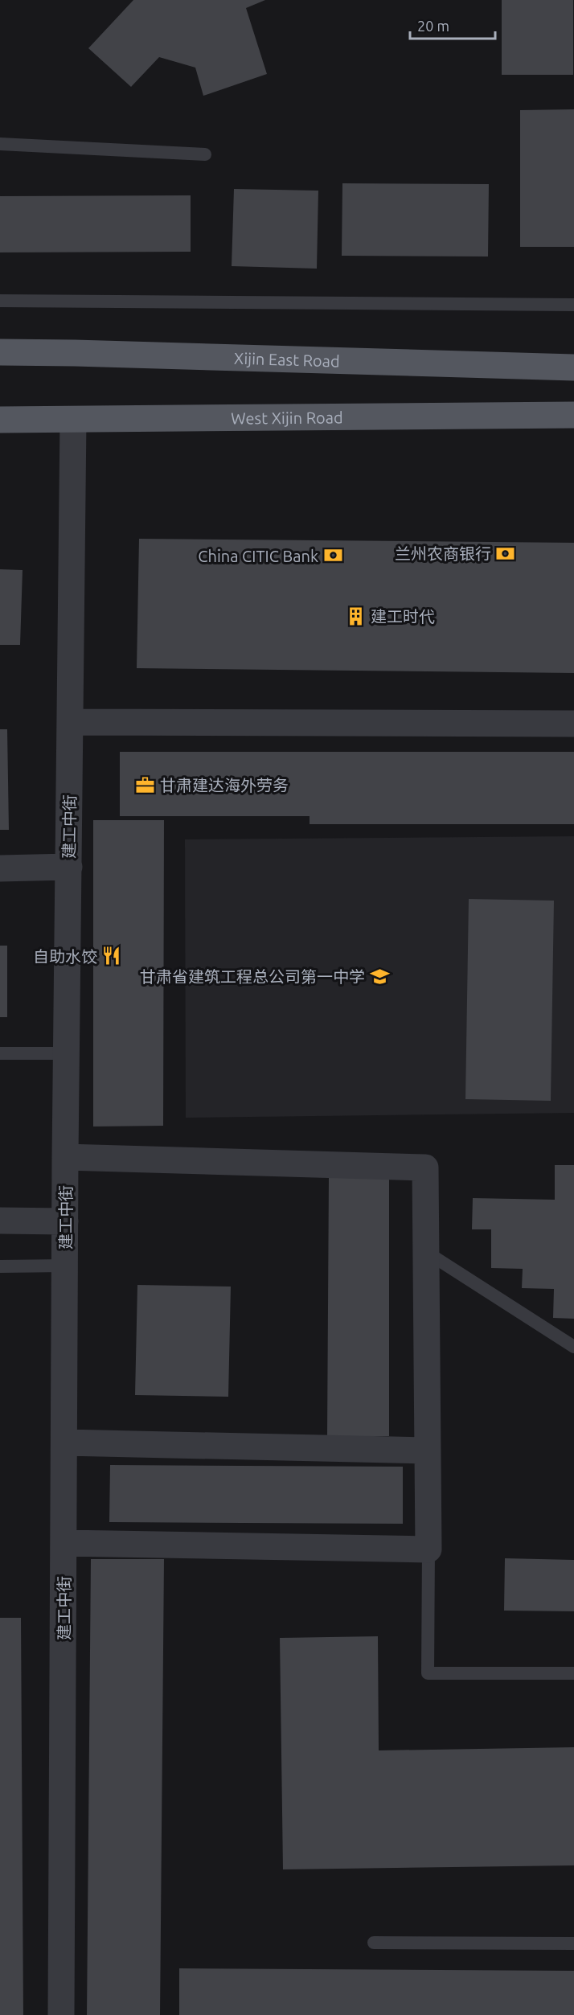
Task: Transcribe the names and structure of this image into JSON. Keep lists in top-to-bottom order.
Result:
{
  "streets": {
    "main road": ["Xijin East Road", "West Xijin Road"],
    "street": ["建工中街"]
  },
  "crossings": [
    ["West Xijin Road", "建工中街"]
  ],
  "places": {
    "bank": ["兰州农商银行", "China CITIC Bank"],
    "building": ["建工时代"],
    "office": ["甘肃建达海外劳务"],
    "restaurant": ["自助水饺"],
    "school or university": ["甘肃省建筑工程总公司第一中学"]
  },
  "scale_bar": "20 m"
}
